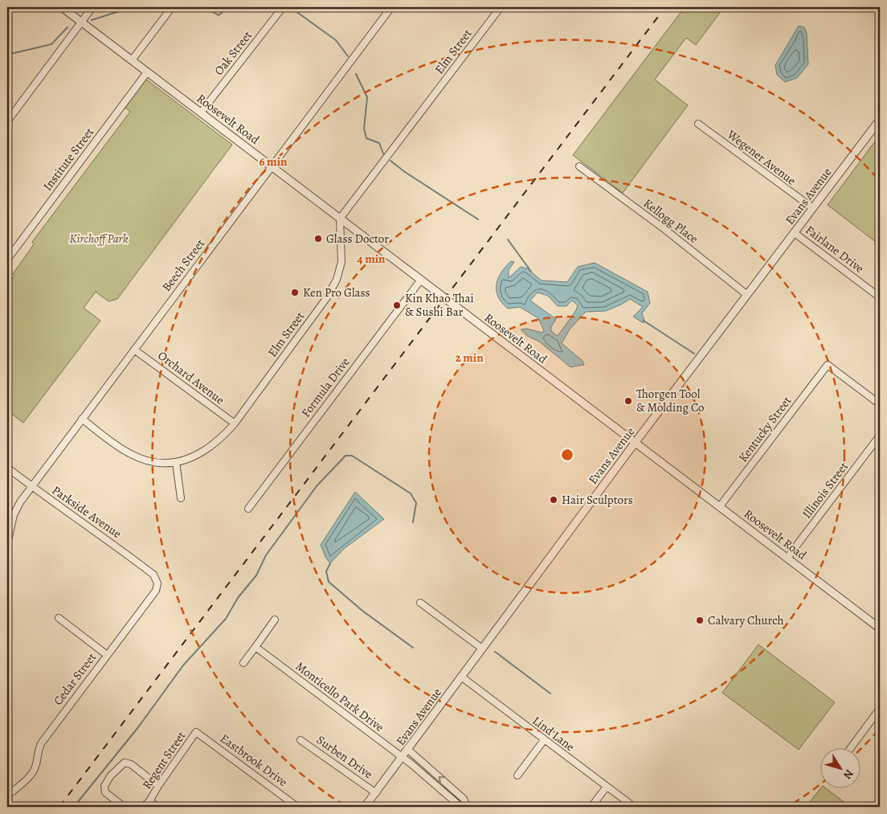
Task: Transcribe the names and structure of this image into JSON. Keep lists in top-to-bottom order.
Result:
{
  "streets": {
    "street": [
      "Elm Street",
      "Oak Street",
      "Roosevelt Road",
      "Wegener Avenue",
      "Institute Street",
      "Evans Avenue",
      "Kellogg Place",
      "Fairlane Drive",
      "Beech Street",
      "Orchard Avenue",
      "Formula Drive",
      "Kentucky Street",
      "Illinois Street",
      "Parkside Avenue",
      "Cedar Street",
      "Monticello Park Drive",
      "Lind Lane",
      "Surben Drive",
      "Regent Street",
      "Eastbrook Drive"
    ]
  },
  "crossings": [
    ["Elm Street", "Roosevelt Road"],
    ["Elm Street", "Beech Street"],
    ["Elm Street", "Orchard Avenue"],
    ["Oak Street", "Roosevelt Road"],
    ["Roosevelt Road", "Institute Street"],
    ["Roosevelt Road", "Evans Avenue"],
    ["Roosevelt Road", "Beech Street"],
    ["Roosevelt Road", "Formula Drive"],
    ["Roosevelt Road", "Kentucky Street"],
    ["Roosevelt Road", "Illinois Street"],
    ["Wegener Avenue", "Evans Avenue"],
    ["Evans Avenue", "Kellogg Place"],
    ["Evans Avenue", "Fairlane Drive"],
    ["Evans Avenue", "Monticello Park Drive"],
    ["Evans Avenue", "Lind Lane"],
    ["Evans Avenue", "Surben Drive"],
    ["Beech Street", "Orchard Avenue"],
    ["Beech Street", "Parkside Avenue"],
    ["Parkside Avenue", "Cedar Street"],
    ["Regent Street", "Eastbrook Drive"]
  ],
  "parks": ["Kirchoff Park"],
  "places": [
    "Glass Doctor",
    "Ken Pro Glass",
    "Kin Khao Thai & Sushi Bar",
    "Thorgen Tool & Molding Co",
    "Hair Sculptors",
    "Calvary Church"
  ],
  "north": "bottom right",
  "rings": ["6 min", "4 min", "2 min"]
}
